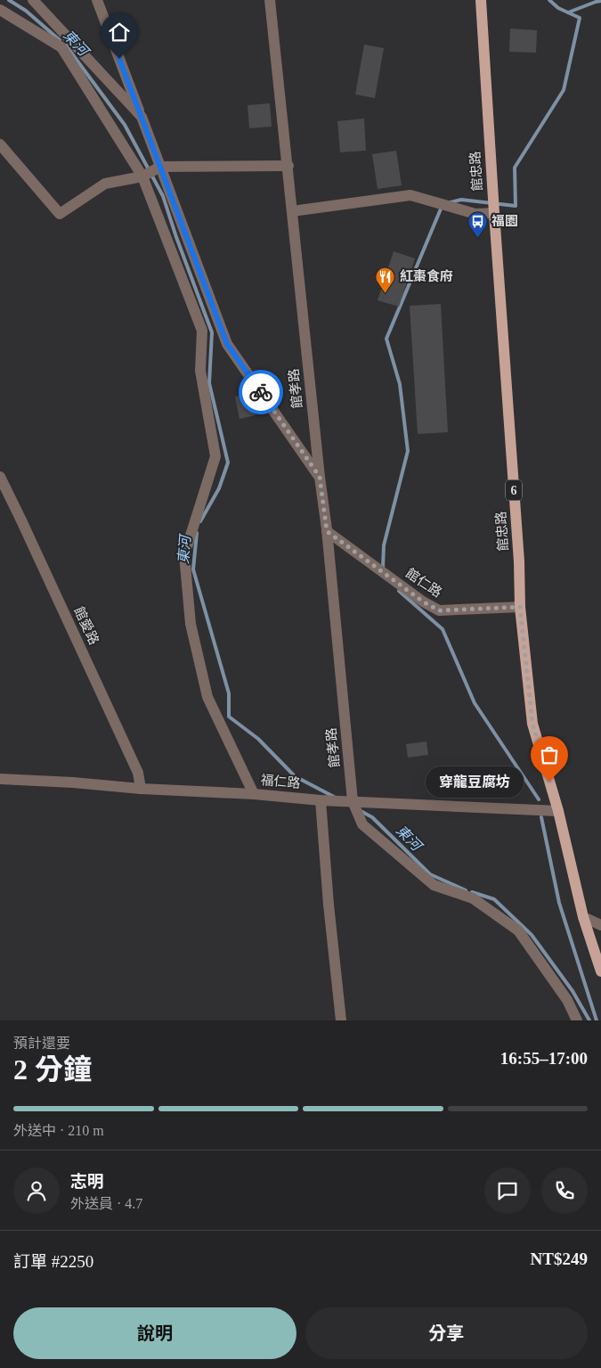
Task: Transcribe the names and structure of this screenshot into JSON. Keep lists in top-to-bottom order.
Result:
{
  "streets": {
    "main road": ["館忠路", "6"],
    "street": [
      "館孝路",
      "館仁路",
      "館愛路",
      "福仁路"
    ]
  },
  "crossings": [
    ["館忠路", "館仁路"],
    ["館忠路", "福仁路"],
    ["館孝路", "館仁路"],
    ["館孝路", "福仁路"],
    ["館愛路", "福仁路"]
  ],
  "water": ["東河"],
  "places": {
    "bus stop": ["福園"],
    "restaurant": ["紅棗食府"],
    "other": ["穿龍豆腐坊"]
  },
  "page": {
    "bubble": "穿龍豆腐坊",
    "heading": ["2 分鐘", "預計還要", "16:55–17:00"],
    "panel": [
      "志明",
      "外送員 · 4.7",
      "訂單 #2250",
      "NT$249"
    ],
    "bar": "外送中 · 210 m",
    "buttons": ["說明", "分享"]
  }
}
